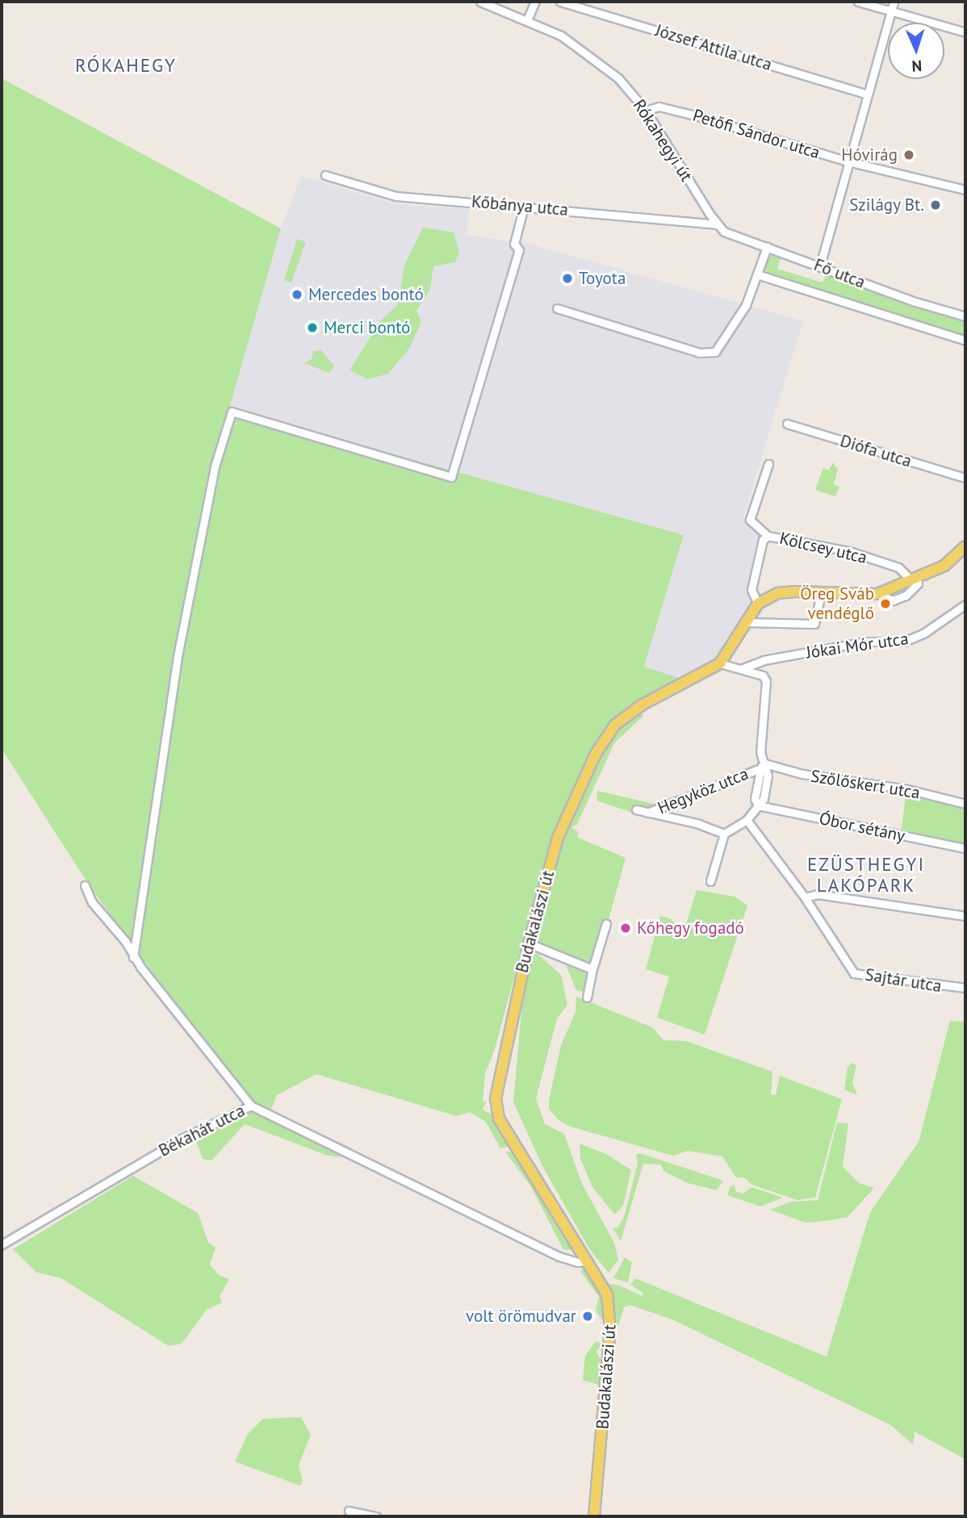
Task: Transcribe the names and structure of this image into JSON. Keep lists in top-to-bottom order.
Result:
{
  "streets": {
    "main road": ["Budakalászi út"],
    "street": [
      "József Attila utca",
      "Petőfi Sándor utca",
      "Rókahegyi út",
      "Kőbánya utca",
      "Fő utca",
      "Diófa utca",
      "Kölcsey utca",
      "Jókai Mór utca",
      "Szőlőskert utca",
      "Hegyköz utca",
      "Óbor sétány",
      "Sajtár utca",
      "Békahát utca"
    ]
  },
  "crossings": [
    ["Petőfi Sándor utca", "Rókahegyi út"],
    ["Rókahegyi út", "Kőbánya utca"],
    ["Rókahegyi út", "Fő utca"],
    ["Kőbánya utca", "Fő utca"],
    ["Kölcsey utca", "Budakalászi út"],
    ["Szőlőskert utca", "Hegyköz utca"]
  ],
  "districts": ["RÓKAHEGY", "EZÜSTHEGYI LAKÓPARK"],
  "places": [
    "Hóvirág",
    "Szilágy Bt.",
    "Toyota",
    "Mercedes bontó",
    "Merci bontó",
    "Öreg Sváb vendéglő",
    "Kőhegy fogadó",
    "volt örömudvar"
  ],
  "north": "bottom"
}
